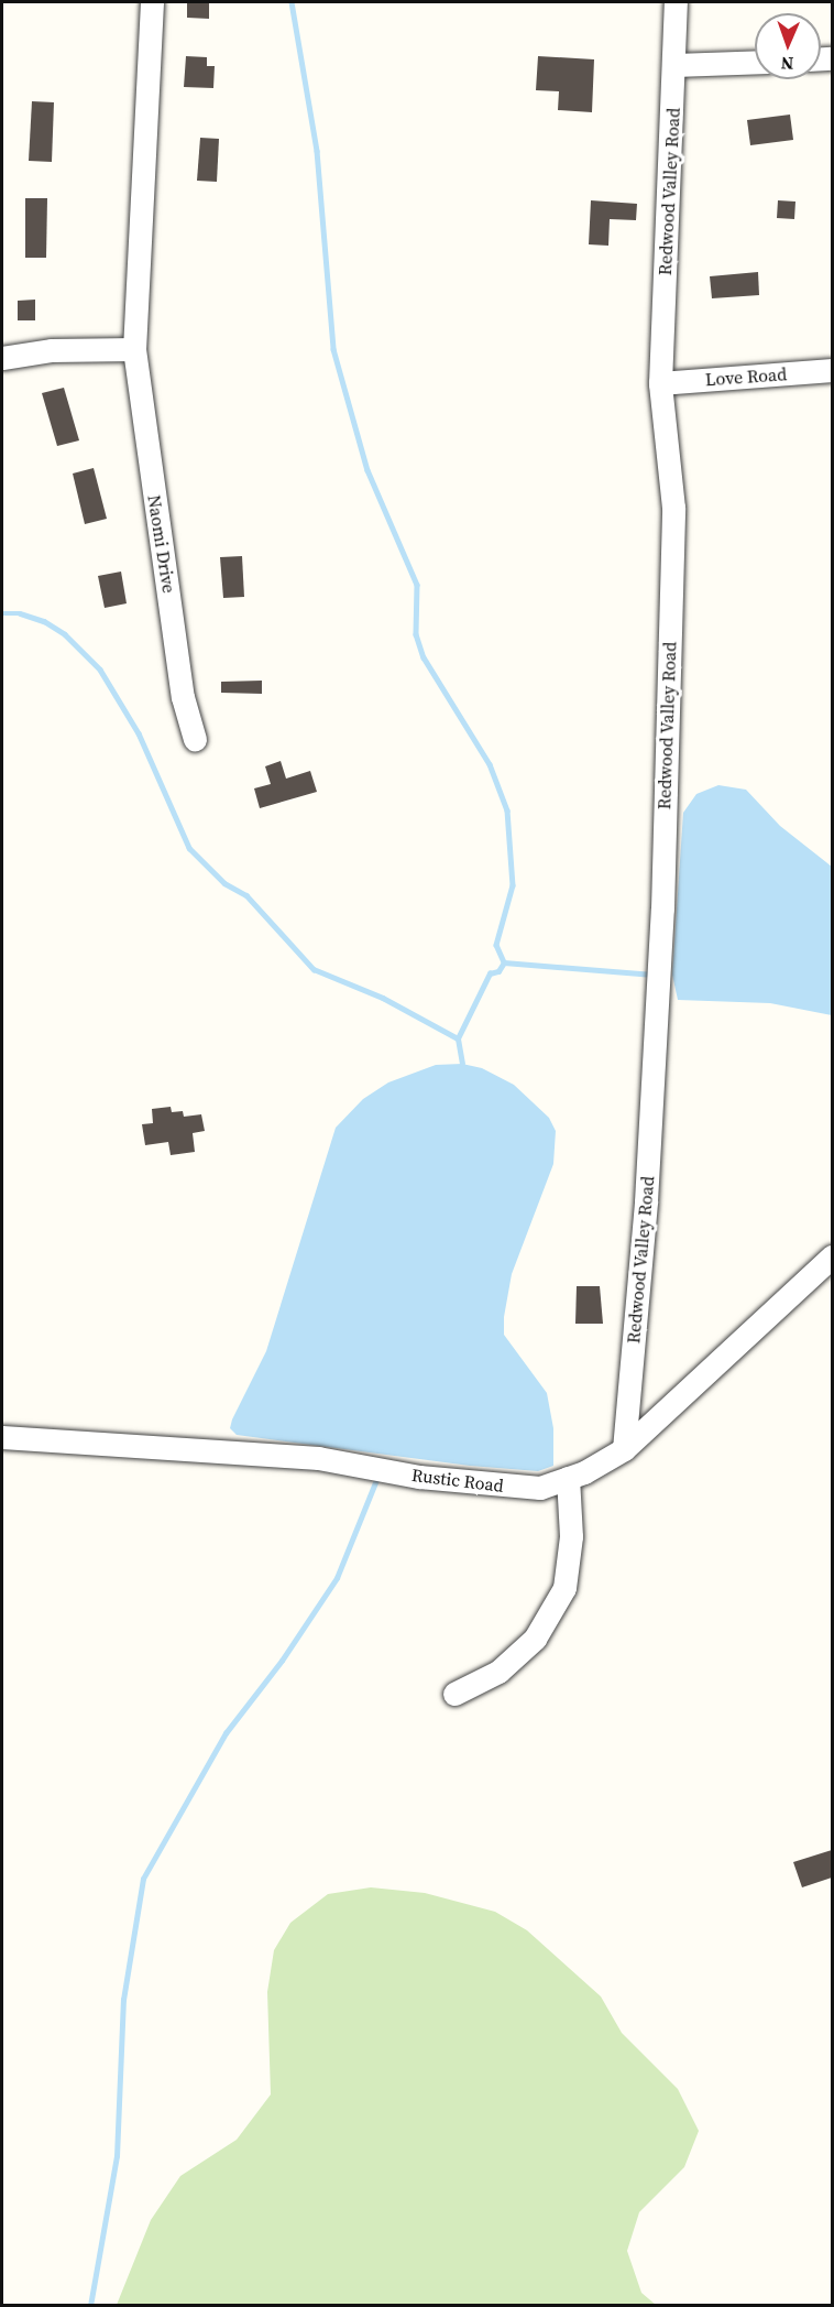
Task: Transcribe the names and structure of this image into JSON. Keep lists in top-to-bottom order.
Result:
{
  "streets": {
    "street": [
      "Redwood Valley Road",
      "Love Road",
      "Naomi Drive",
      "Rustic Road"
    ]
  },
  "crossings": [
    ["Redwood Valley Road", "Love Road"],
    ["Redwood Valley Road", "Rustic Road"]
  ],
  "north": "bottom"
}
